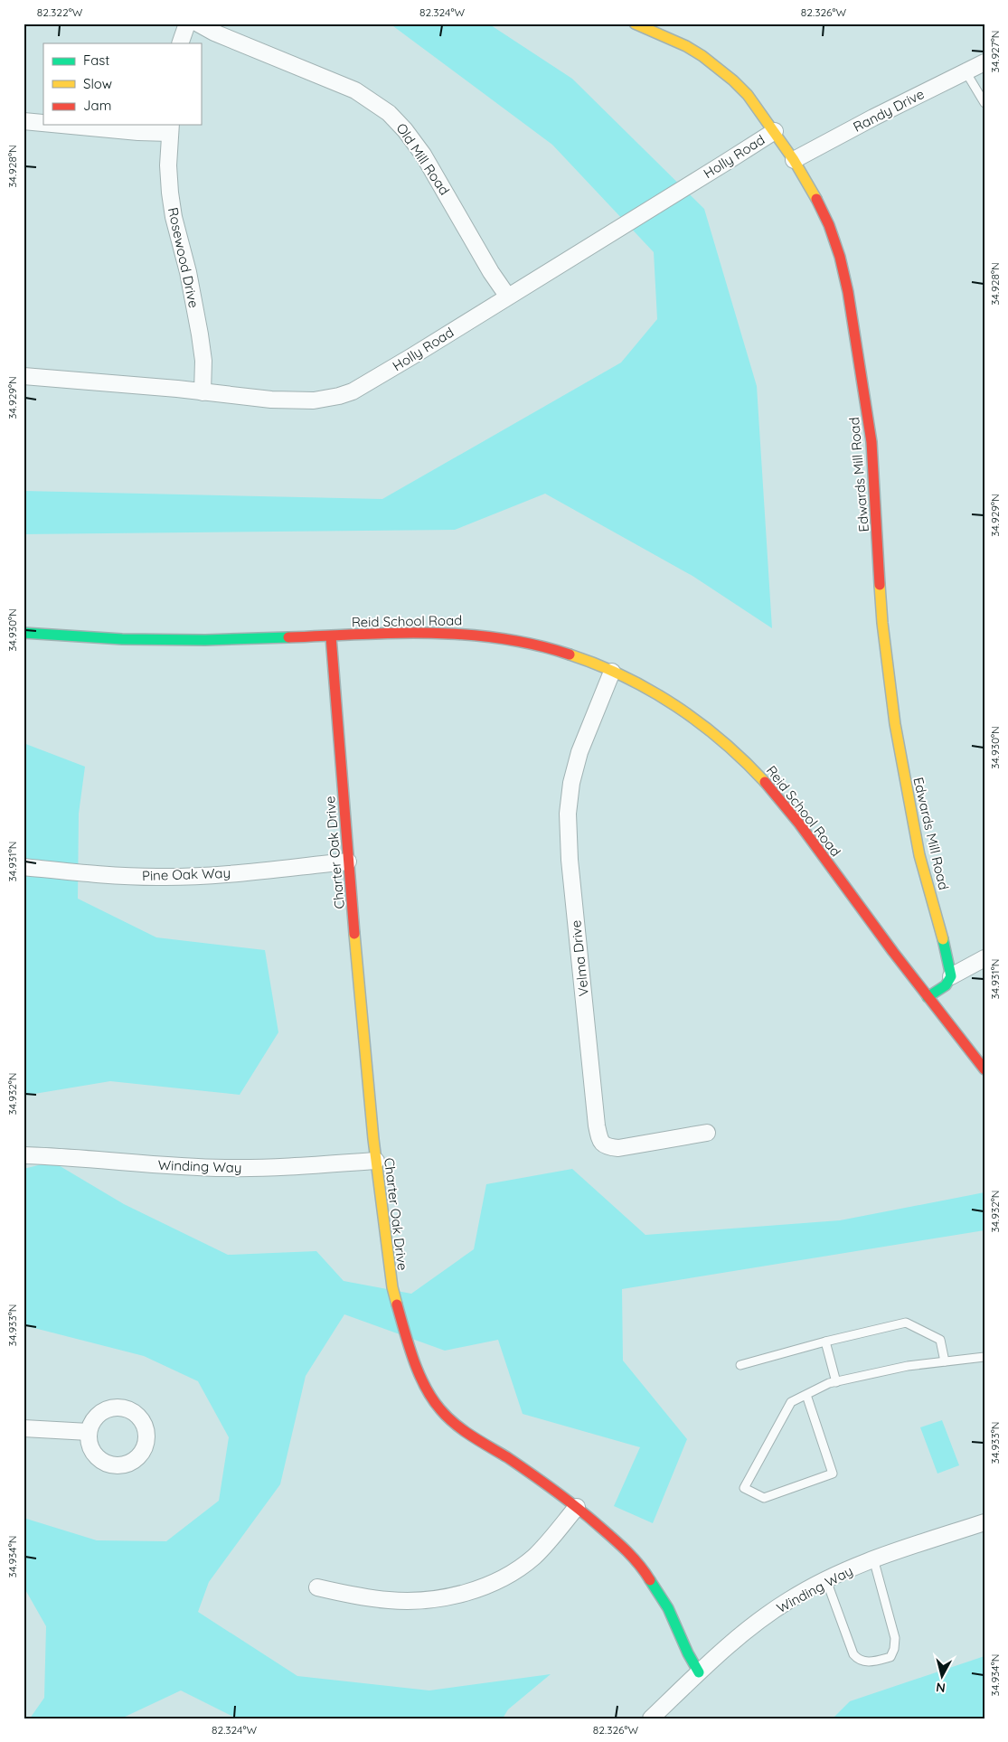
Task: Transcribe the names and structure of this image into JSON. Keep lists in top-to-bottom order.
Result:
{
  "streets": {
    "street": [
      "Randy Drive",
      "Holly Road",
      "Old Mill Road",
      "Rosewood Drive",
      "Edwards Mill Road",
      "Reid School Road",
      "Charter Oak Drive",
      "Pine Oak Way",
      "Velma Drive",
      "Winding Way"
    ]
  },
  "crossings": [
    ["Randy Drive", "Edwards Mill Road"],
    ["Holly Road", "Old Mill Road"],
    ["Holly Road", "Rosewood Drive"],
    ["Holly Road", "Edwards Mill Road"],
    ["Reid School Road", "Charter Oak Drive"],
    ["Reid School Road", "Velma Drive"],
    ["Charter Oak Drive", "Pine Oak Way"],
    ["Charter Oak Drive", "Winding Way"]
  ],
  "legend": ["Fast", "Slow", "Jam"],
  "north": "bottom",
  "coordinates": [
    "82.322°W",
    "82.324°W",
    "82.326°W",
    "34.927°N",
    "34.928°N",
    "34.929°N",
    "34.930°N",
    "34.931°N",
    "34.932°N",
    "34.933°N",
    "34.934°N"
  ]
}
